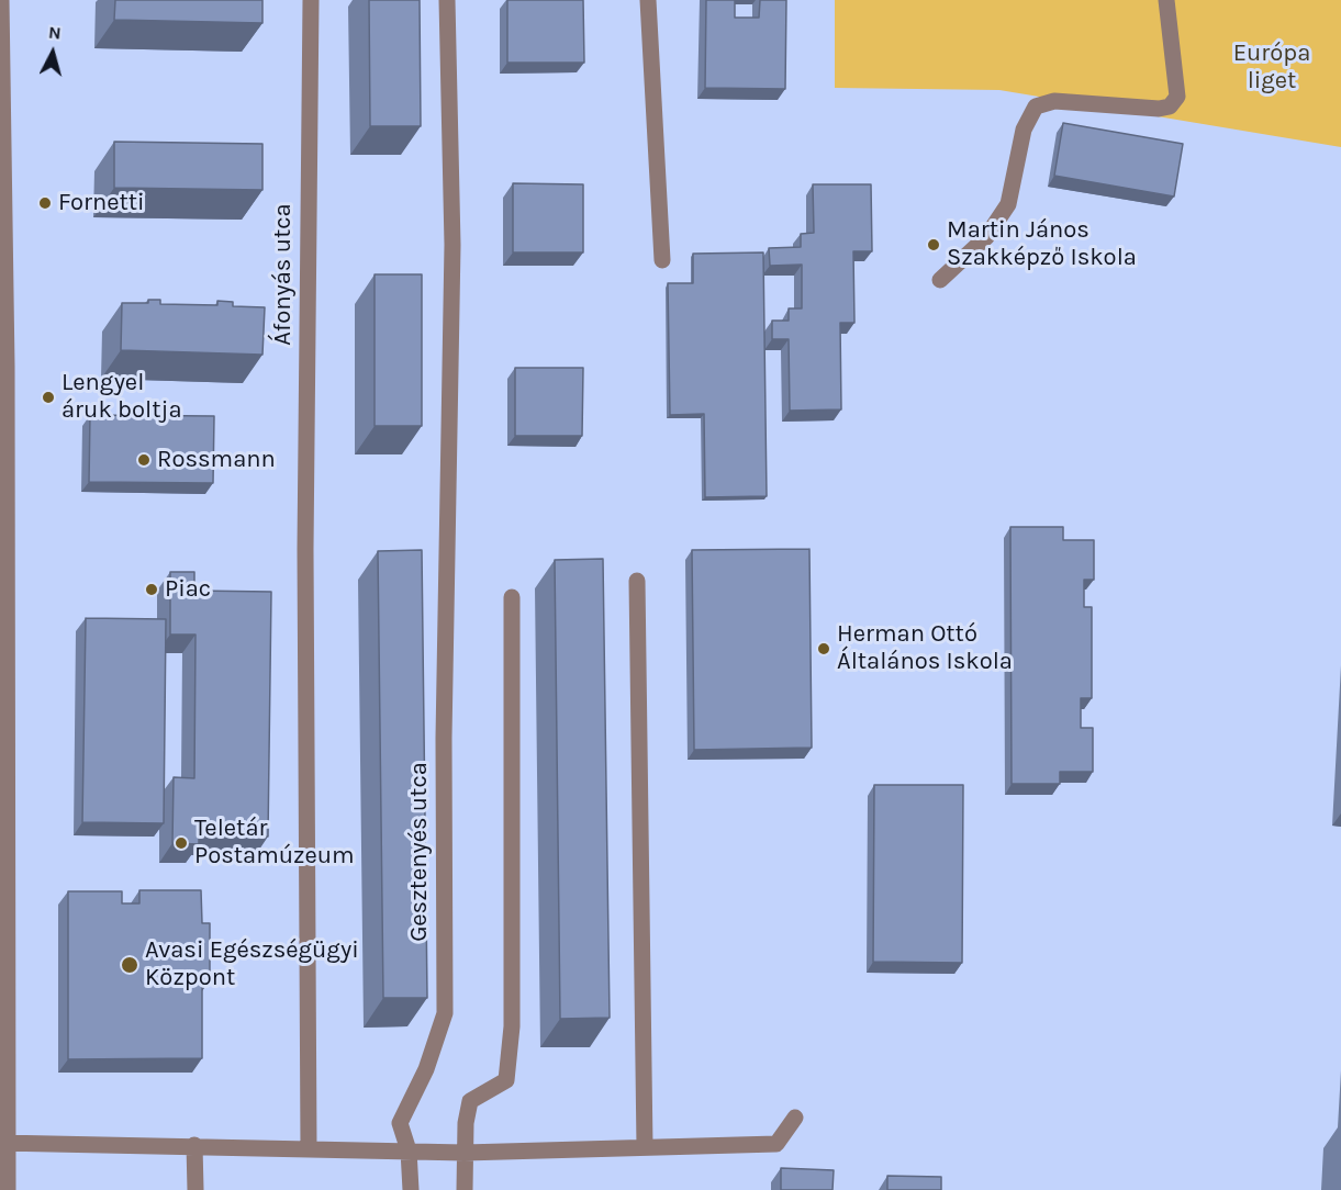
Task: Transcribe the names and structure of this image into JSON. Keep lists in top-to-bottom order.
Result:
{
  "streets": {
    "street": ["Áfonyás utca", "Gesztenyés utca"]
  },
  "parks": ["Európa liget"],
  "places": [
    "Fornetti",
    "Martin János Szakképző Iskola",
    "Lengyel áruk boltja",
    "Rossmann",
    "Piac",
    "Herman Ottó Általános Iskola",
    "Teletár Postamúzeum",
    "Avasi Egészségügyi Központ"
  ],
  "north": "top"
}
